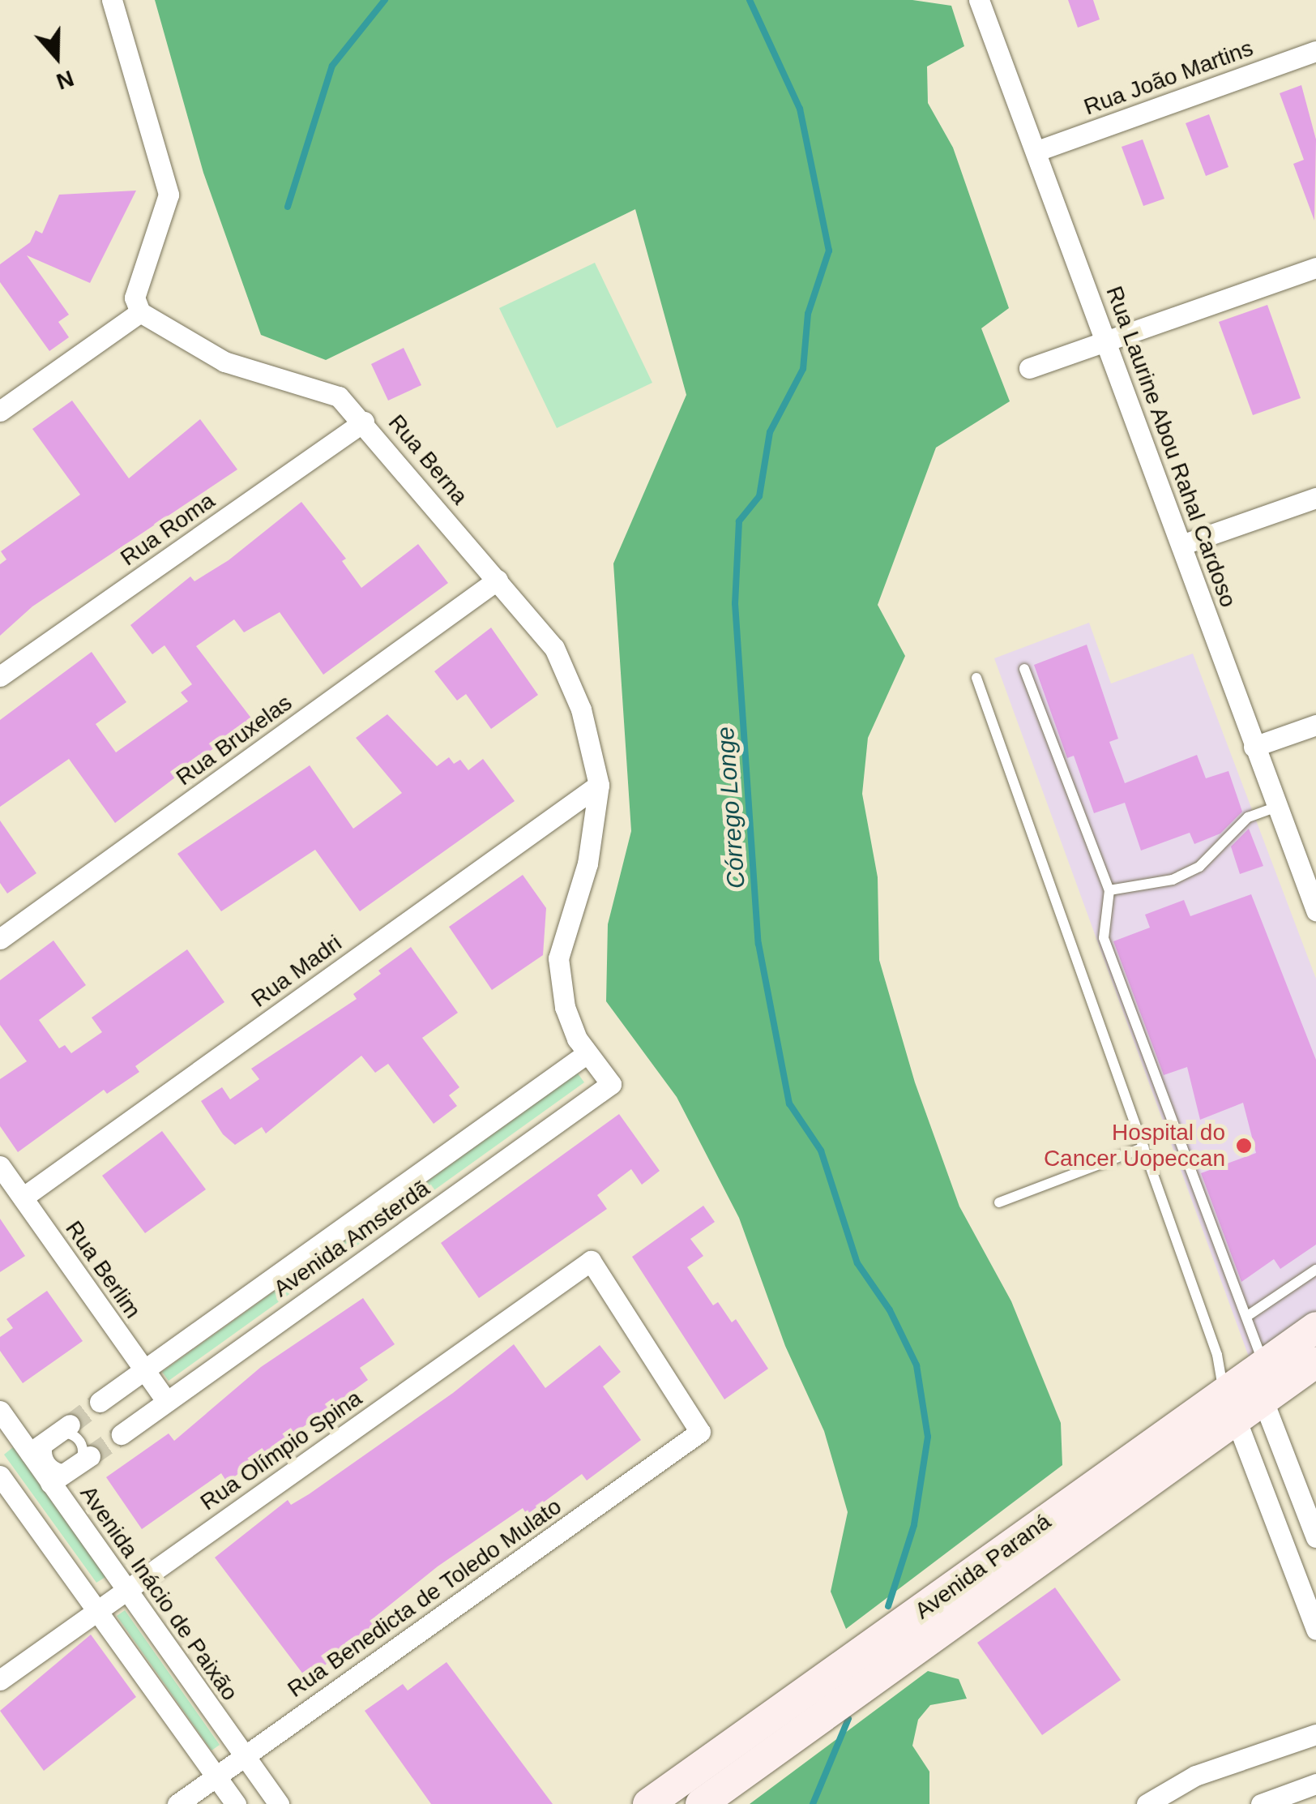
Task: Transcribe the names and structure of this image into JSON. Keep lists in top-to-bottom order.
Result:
{
  "streets": {
    "main road": ["Avenida Paraná"],
    "street": [
      "Rua João Martins",
      "Rua Laurine Abou Rahal Cardoso",
      "Rua Berna",
      "Rua Roma",
      "Rua Bruxelas",
      "Rua Madri",
      "Avenida Amsterdã",
      "Rua Berlim",
      "Rua Olímpio Spina",
      "Avenida Inácio de Paixão",
      "Rua Benedicta de Toledo Mulato"
    ]
  },
  "crossings": [
    ["Rua João Martins", "Rua Laurine Abou Rahal Cardoso"],
    ["Rua Berna", "Rua Roma"],
    ["Rua Berna", "Rua Bruxelas"],
    ["Rua Berna", "Rua Madri"],
    ["Rua Berna", "Avenida Amsterdã"],
    ["Rua Madri", "Rua Berlim"],
    ["Avenida Amsterdã", "Rua Berlim"],
    ["Rua Olímpio Spina", "Avenida Inácio de Paixão"],
    ["Rua Olímpio Spina", "Rua Benedicta de Toledo Mulato"],
    ["Avenida Inácio de Paixão", "Rua Benedicta de Toledo Mulato"]
  ],
  "water": ["Córrego Longe"],
  "places": ["Hospital do Cancer Uopeccan"],
  "north": "bottom"
}
